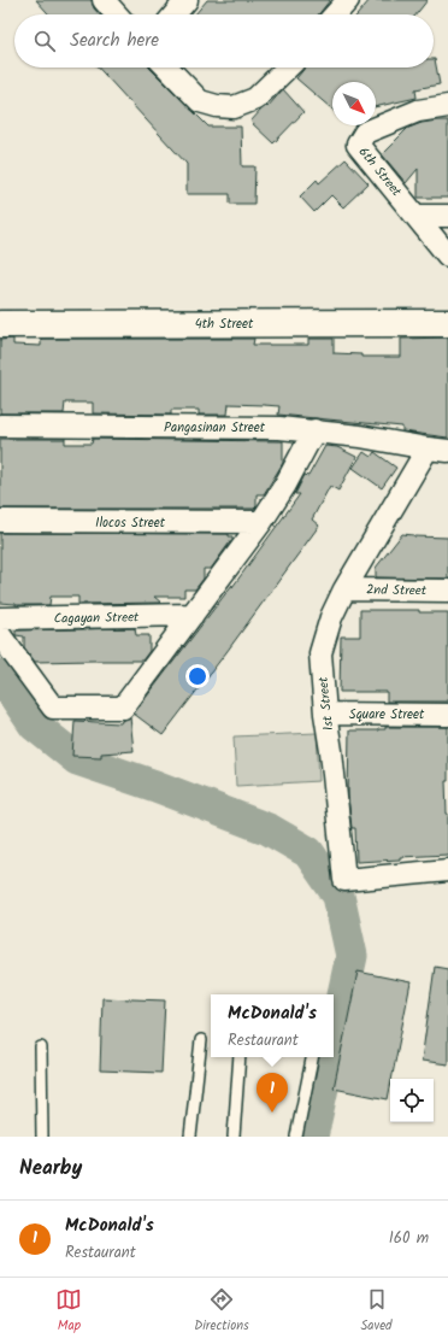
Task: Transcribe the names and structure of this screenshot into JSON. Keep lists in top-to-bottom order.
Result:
{
  "streets": {
    "street": [
      "6th Street",
      "4th Street",
      "Pangasinan Street",
      "Ilocos Street",
      "2nd Street",
      "Cagayan Street",
      "1st Street",
      "Square Street"
    ]
  },
  "crossings": [
    ["Pangasinan Street", "1st Street"],
    ["2nd Street", "1st Street"],
    ["1st Street", "Square Street"]
  ],
  "north": "bottom right",
  "page": {
    "search": "Search here",
    "popup": ["McDonald's", "Restaurant"],
    "pins": "1",
    "heading": "Nearby",
    "list": [
      {
        "mark": "1",
        "name": "McDonald's",
        "note": "Restaurant",
        "value": "160 m"
      }
    ],
    "nav": ["Map", "Directions", "Saved"]
  }
}
